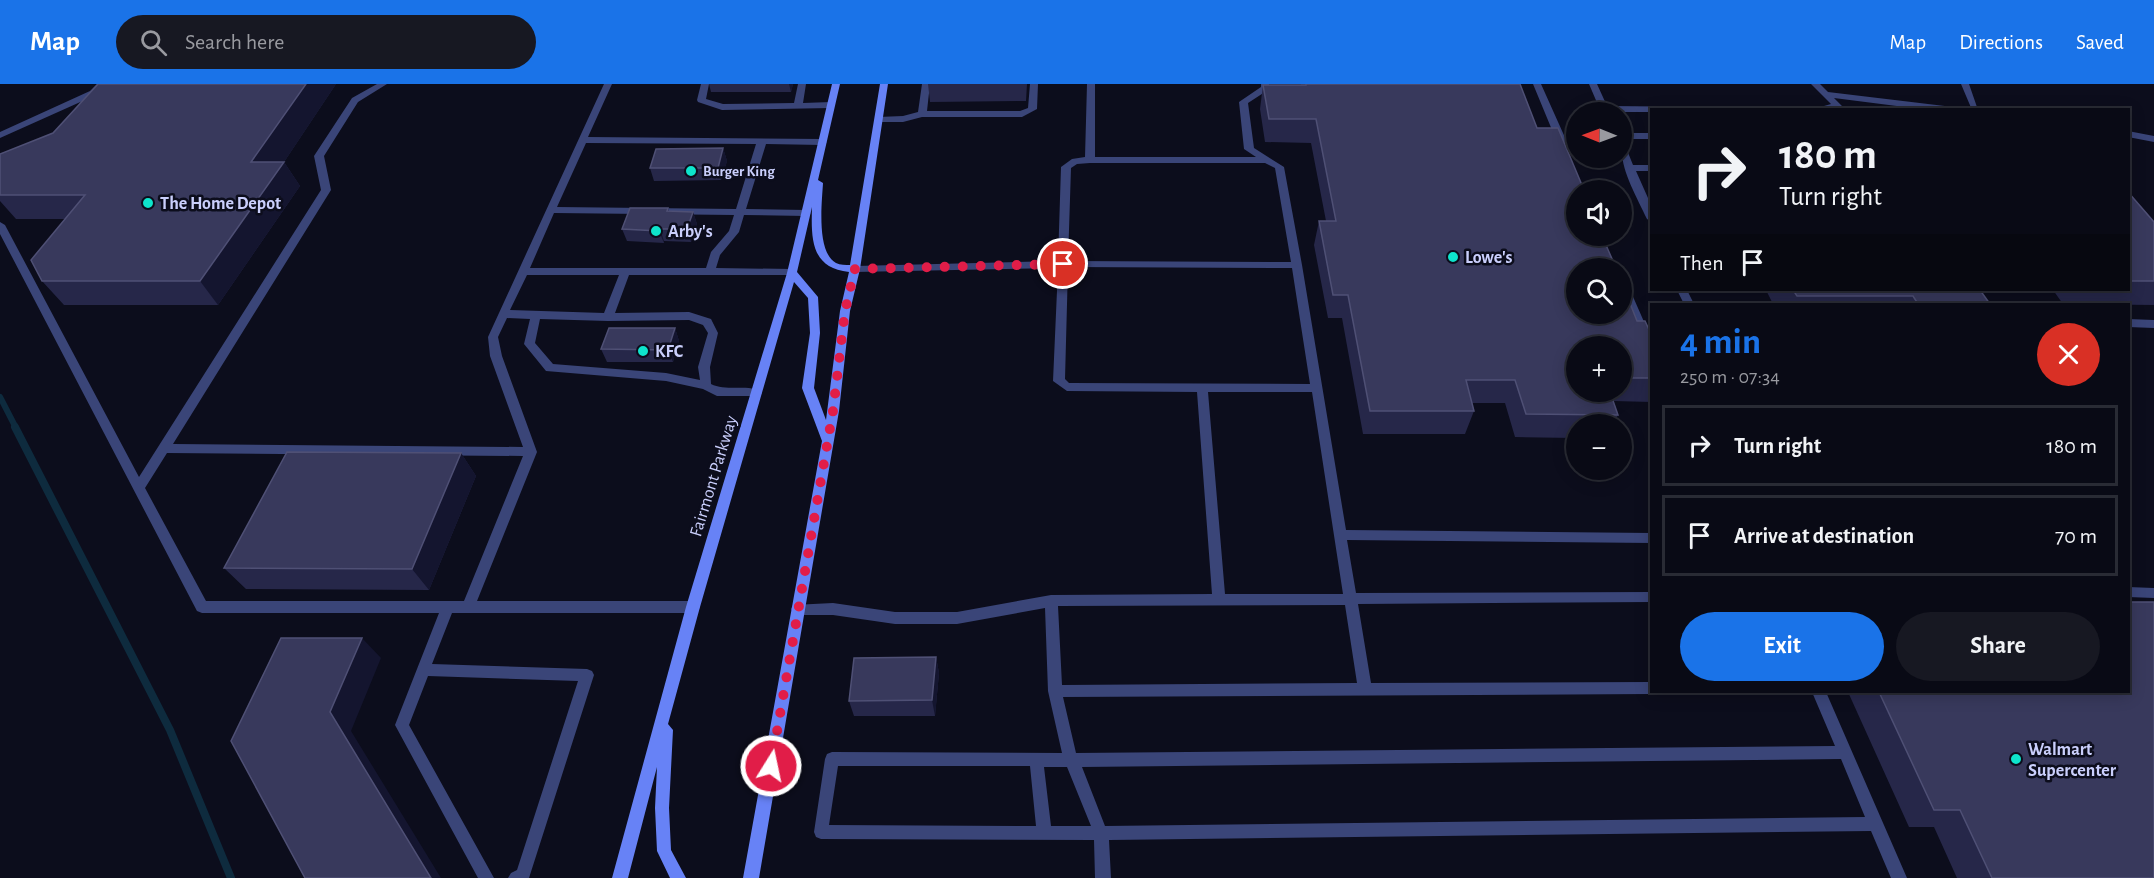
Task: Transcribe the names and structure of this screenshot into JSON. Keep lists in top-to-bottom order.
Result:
{
  "streets": {
    "main road": ["Fairmont Parkway"]
  },
  "places": [
    "Burger King",
    "The Home Depot",
    "Arby's",
    "Lowe's",
    "KFC",
    "Walmart Supercenter"
  ],
  "north": "left",
  "page": {
    "header": "Map",
    "search": "Search here",
    "nav": ["Map", "Directions", "Saved"],
    "map_buttons": ["+", "−"],
    "turn": ["180 m", "Turn right"],
    "then": "Then",
    "heading": ["4 min", "250 m · 07:34"],
    "list": [
      {
        "name": "Turn right",
        "value": "180 m"
      },
      {
        "name": "Arrive at destination",
        "value": "70 m"
      }
    ],
    "buttons": ["Exit", "Share"]
  }
}
